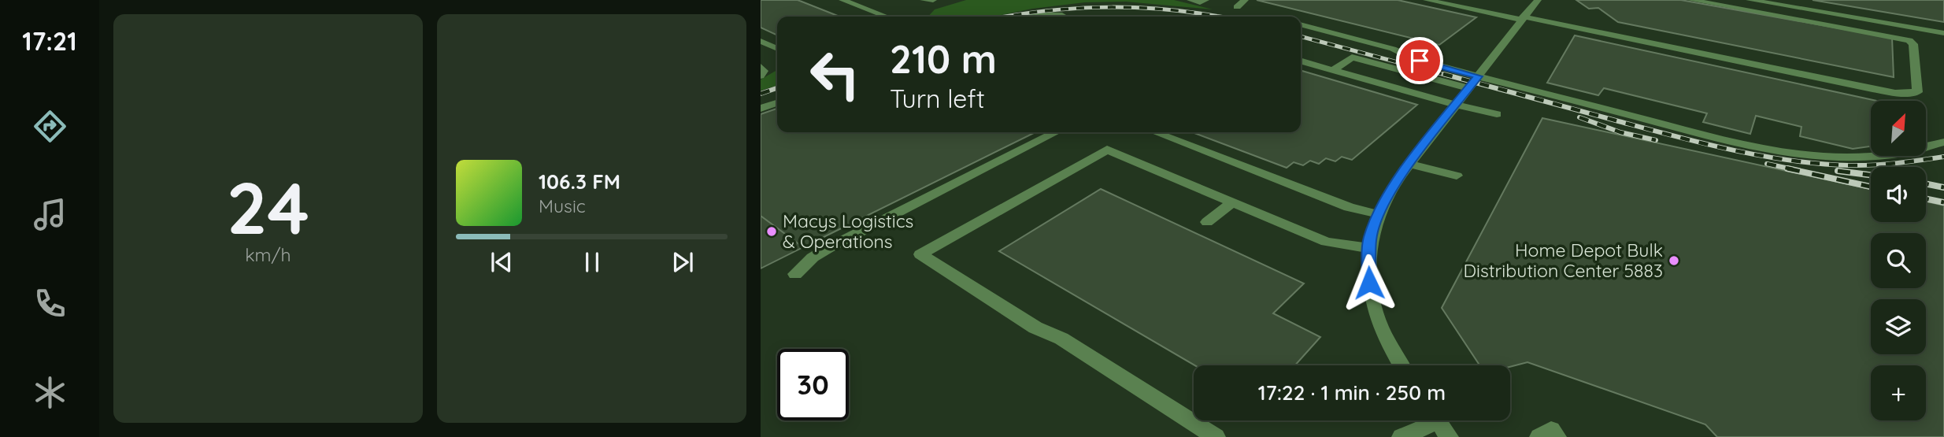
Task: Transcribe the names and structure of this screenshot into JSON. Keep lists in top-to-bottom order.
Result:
{
  "places": ["Macys Logistics & Operations", "Home Depot Bulk Distribution Center 5883"],
  "north": "top right",
  "page": {
    "tabs": "17:21",
    "tile": ["24", "km/h"],
    "turn": ["210 m", "Turn left"],
    "map_buttons": "+",
    "song": ["106.3 FM", "Music"],
    "limit": "30",
    "trip": "17:22 · 1 min · 250 m"
  }
}
